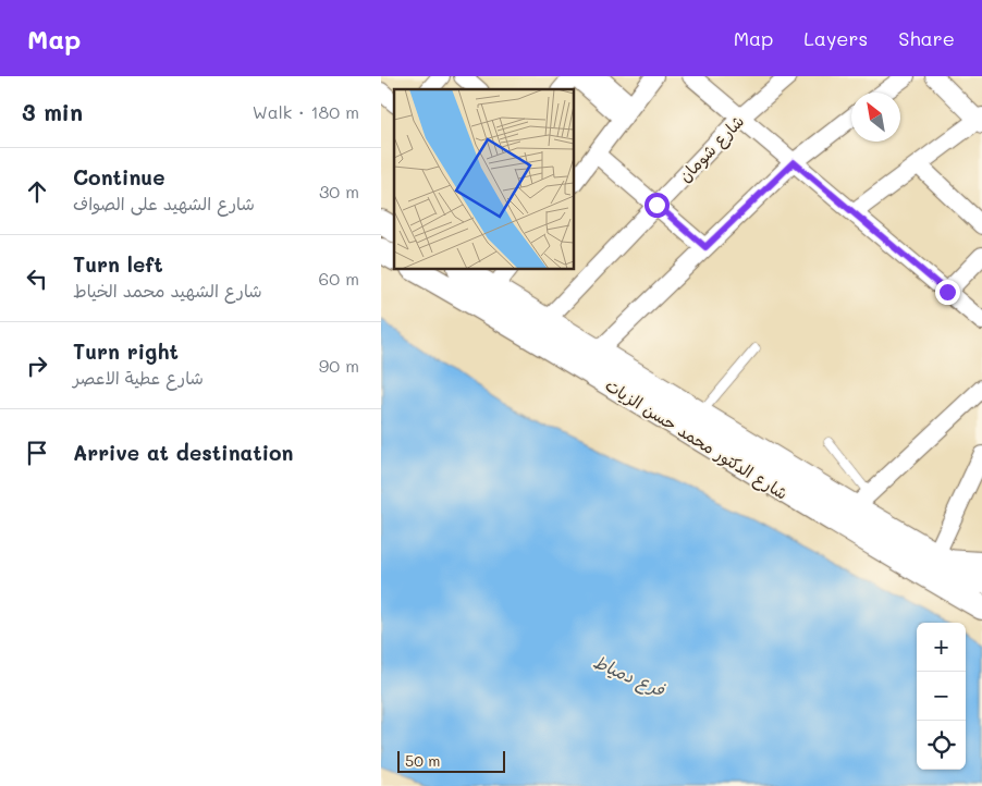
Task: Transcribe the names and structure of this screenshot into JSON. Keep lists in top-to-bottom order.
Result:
{
  "streets": {
    "street": ["شارع شومان", "شارع الدكتور محمد حسن الزيات"]
  },
  "crossings": [
    ["شارع شومان", "شارع الدكتور محمد حسن الزيات"]
  ],
  "water": ["فرع دمياط"],
  "scale_bar": "50 m",
  "north": "top left",
  "page": {
    "header": "Map",
    "nav": ["Map", "Layers", "Share"],
    "heading": ["3 min", "Walk · 180 m"],
    "list": [
      ["Continue", "شارع الشهيد على الصواف", "30 m"],
      ["Turn left", "شارع الشهيد محمد الخياط", "60 m"],
      ["Turn right", "شارع عطية الاعصر", "90 m"],
      "Arrive at destination"
    ],
    "map_buttons": ["+", "−"],
    "scale": "50 m"
  }
}
